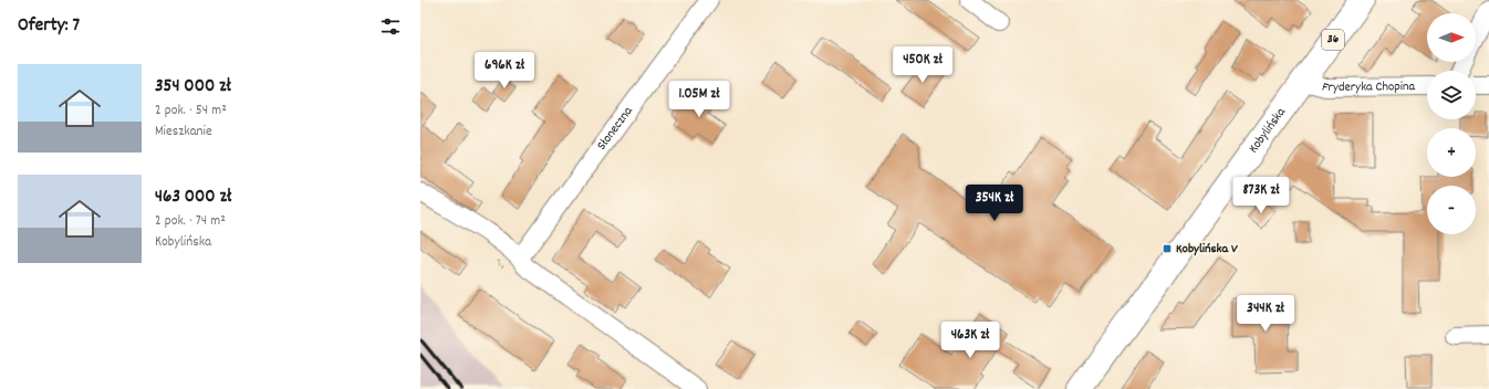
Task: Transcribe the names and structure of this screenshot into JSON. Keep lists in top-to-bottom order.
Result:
{
  "streets": {
    "main road": ["36", "Kobylińska"],
    "street": ["Fryderyka Chopina", "Słoneczna"]
  },
  "crossings": [
    ["Fryderyka Chopina", "Kobylińska"]
  ],
  "places": {
    "transit": ["Kobylińska V"]
  },
  "north": "right",
  "page": {
    "heading": "Oferty: 7",
    "map_buttons": ["+", "−"],
    "price": [
      "450K zł",
      "696K zł",
      "1.05M zł",
      "873K zł",
      "354K zł",
      "344K zł",
      "463K zł"
    ],
    "list": [
      {
        "name": "354 000 zł",
        "note": "2 pok. · 54 m² · Mieszkanie"
      },
      {
        "name": "463 000 zł",
        "note": "2 pok. · 74 m² · Kobylińska"
      }
    ]
  }
}
